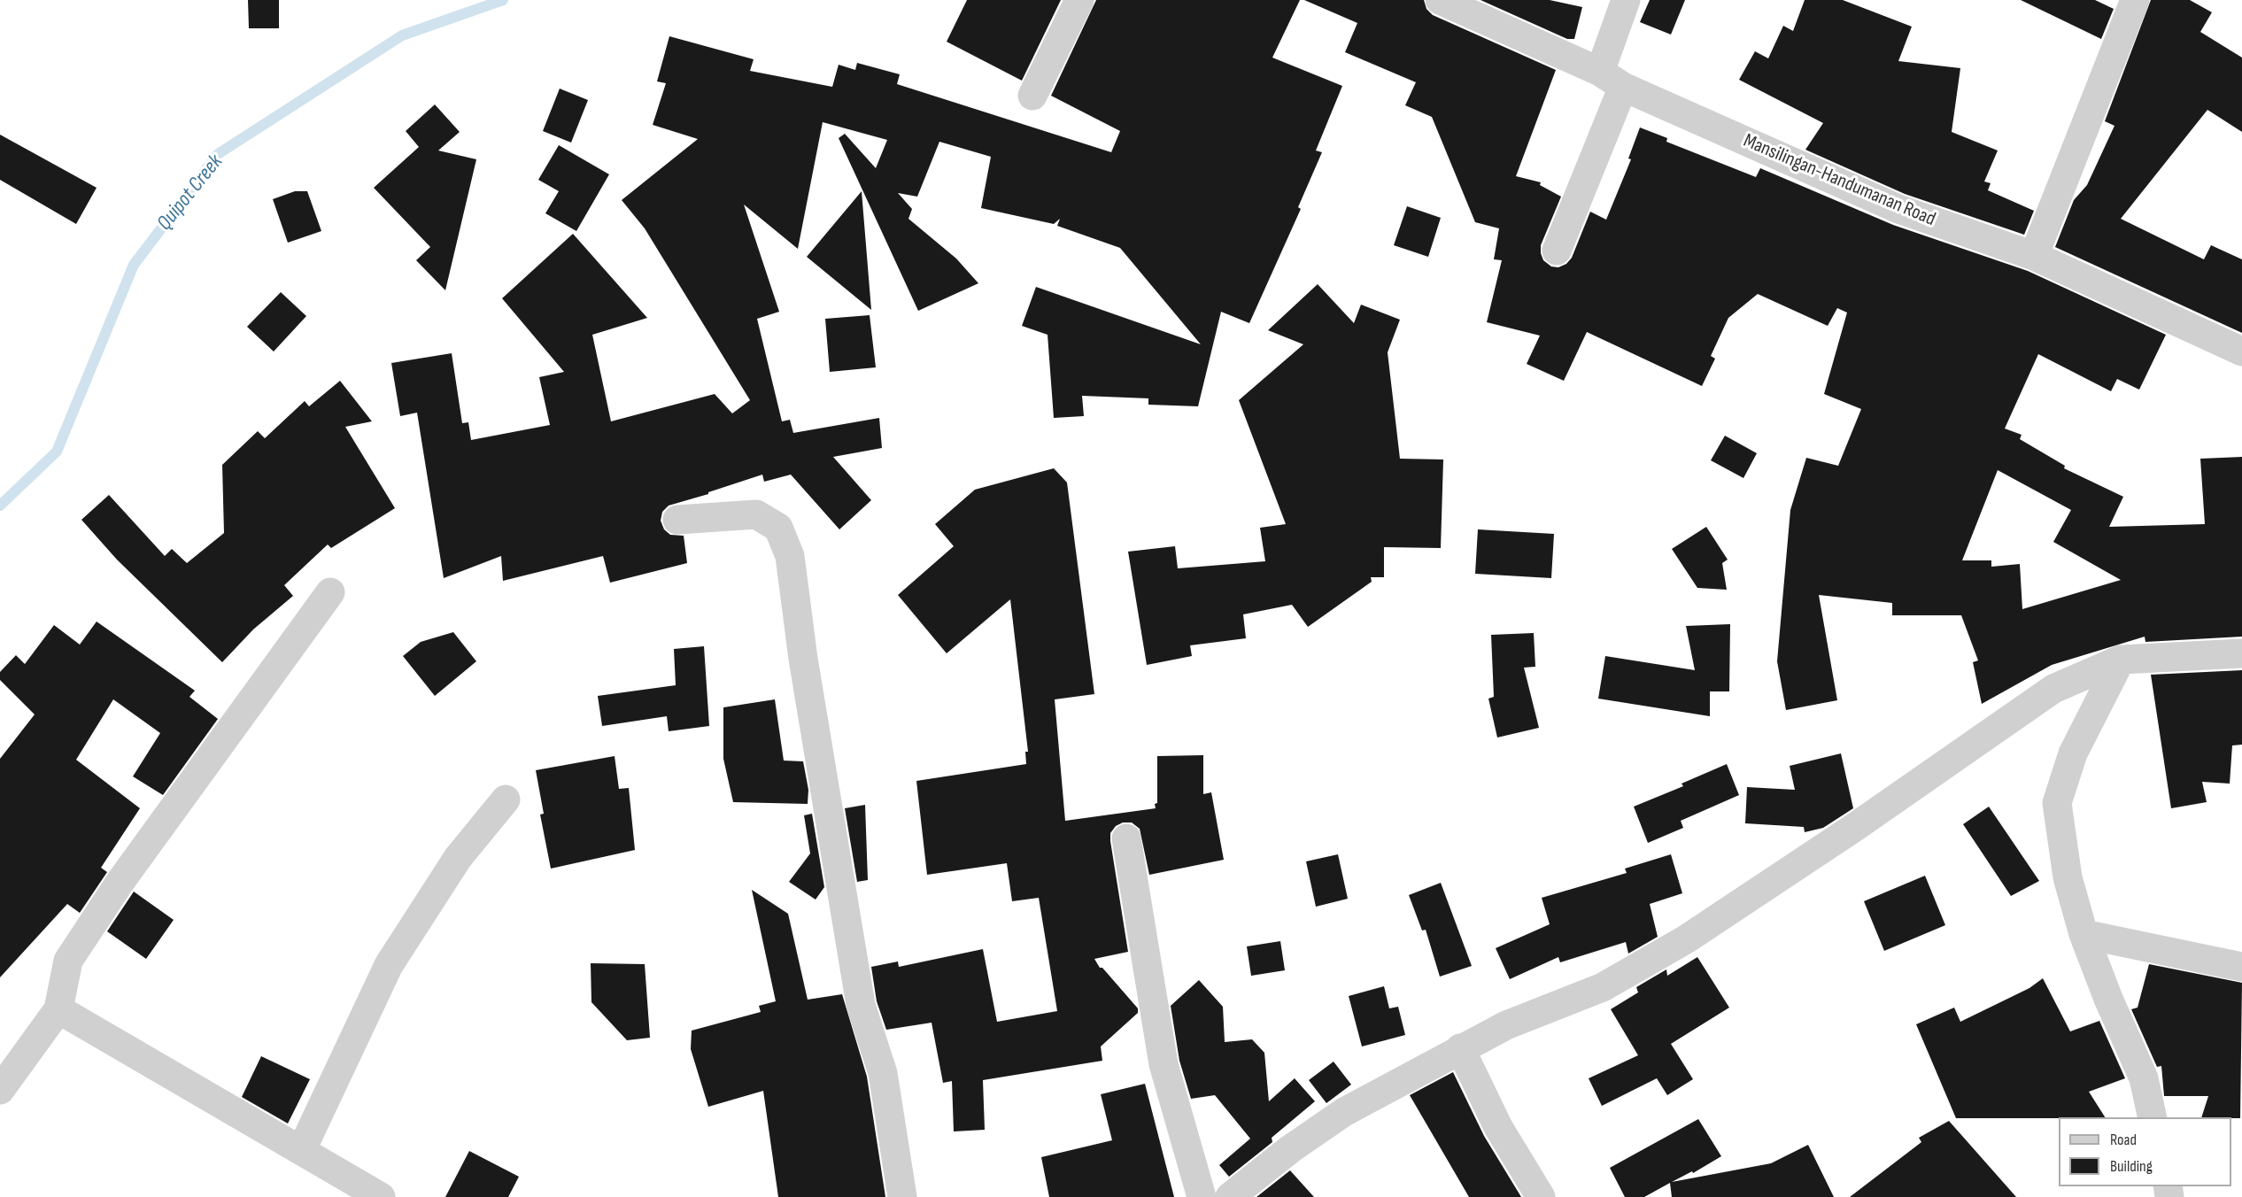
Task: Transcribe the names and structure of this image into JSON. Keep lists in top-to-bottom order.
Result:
{
  "streets": {
    "street": ["Mansilingan-Handumanan Road"]
  },
  "water": ["Quipot Creek"],
  "legend": ["Road", "Building"]
}
